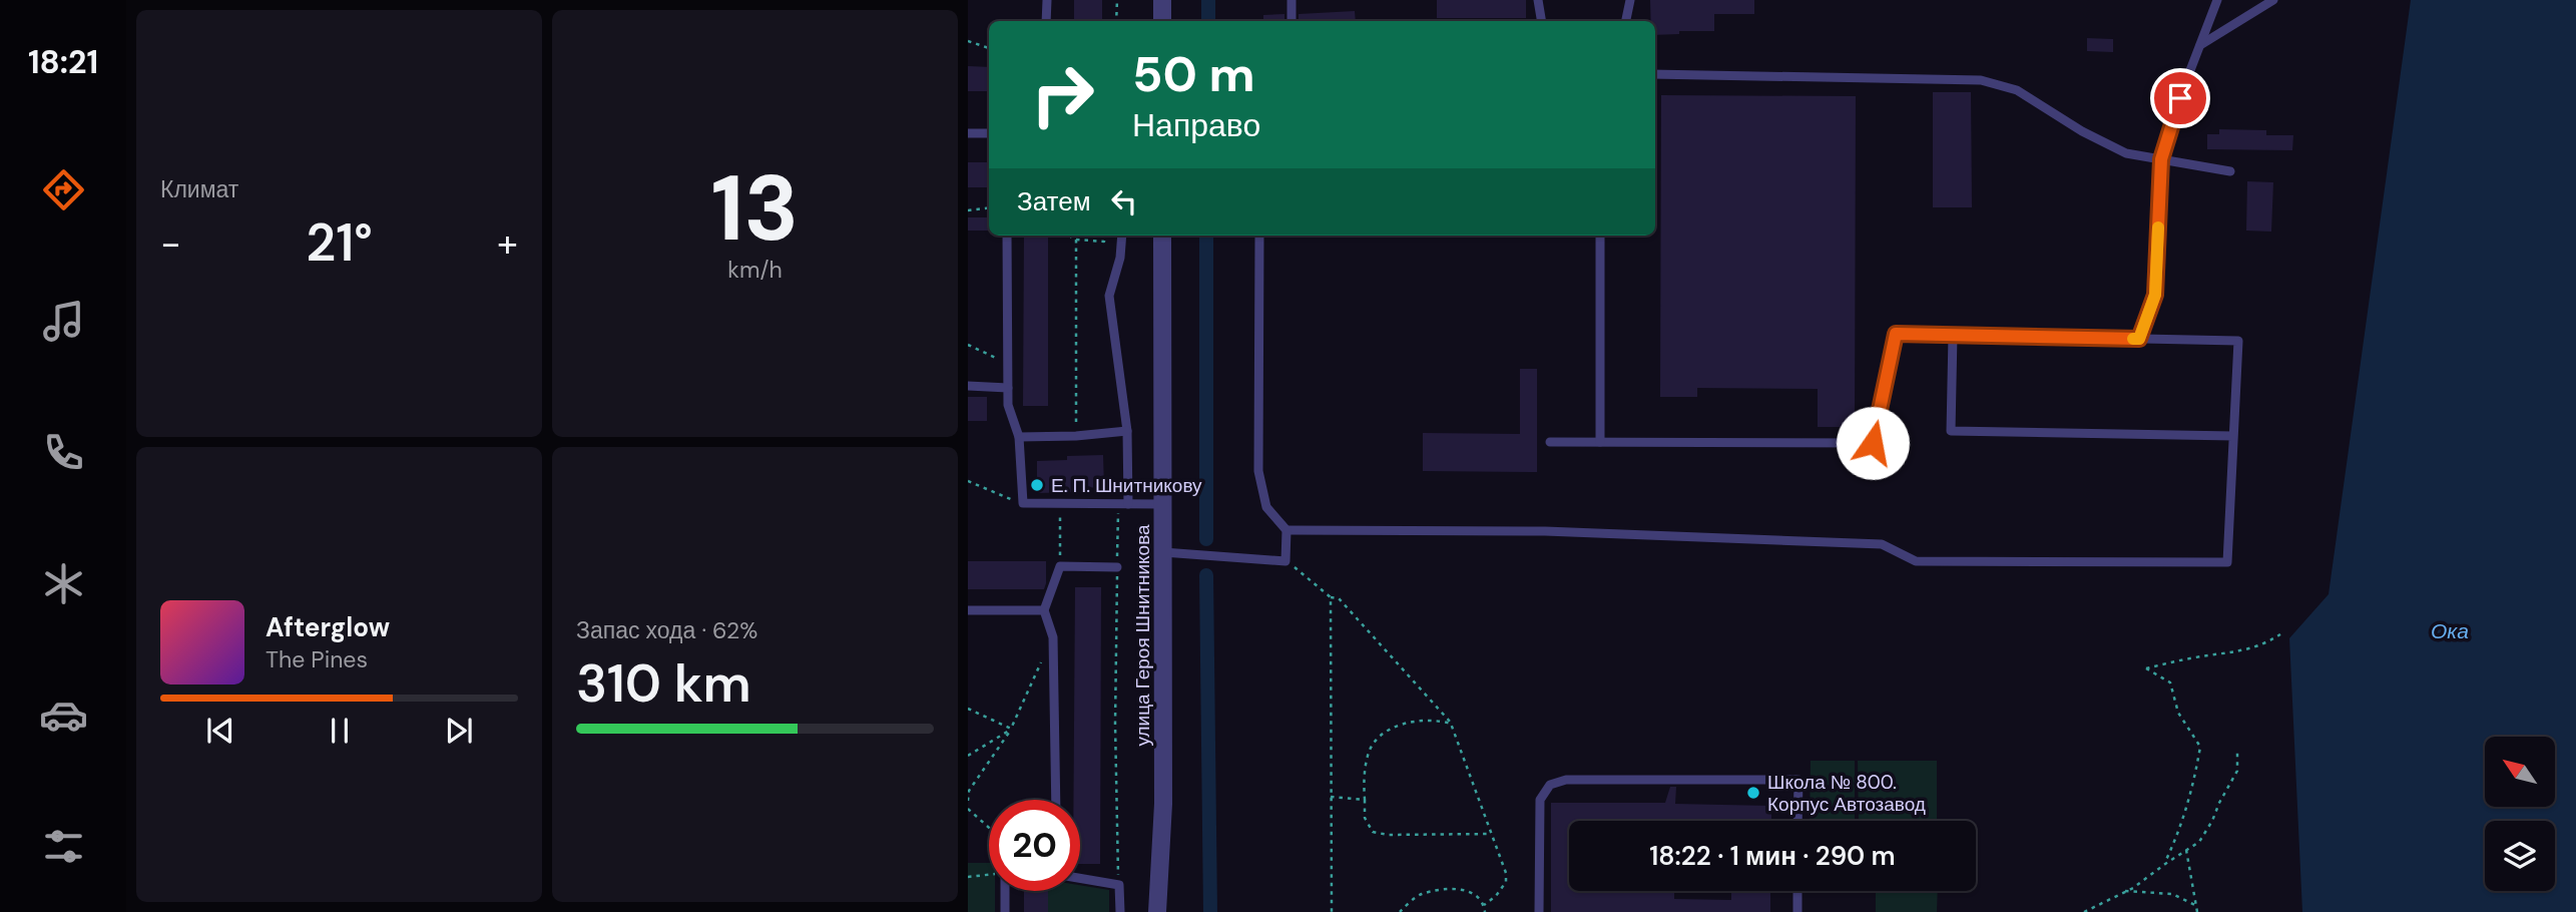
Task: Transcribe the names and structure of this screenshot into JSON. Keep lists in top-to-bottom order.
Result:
{
  "streets": {
    "street": ["улица Героя Шнитникова"]
  },
  "water": ["Ока"],
  "places": ["Е. П. Шнитникову", "Школа № 800. Корпус Автозавод"],
  "north": "top left",
  "page": {
    "tabs": "18:21",
    "tile": [
      "Климат",
      ["13", "km/h"],
      ["Запас хода · 62%", "310 km"]
    ],
    "turn": ["50 m", "Направо"],
    "then": "Затем",
    "heat": ["−", "21°", "+"],
    "song": ["Afterglow", "The Pines"],
    "limit": "20",
    "trip": "18:22 · 1 мин · 290 m"
  }
}
